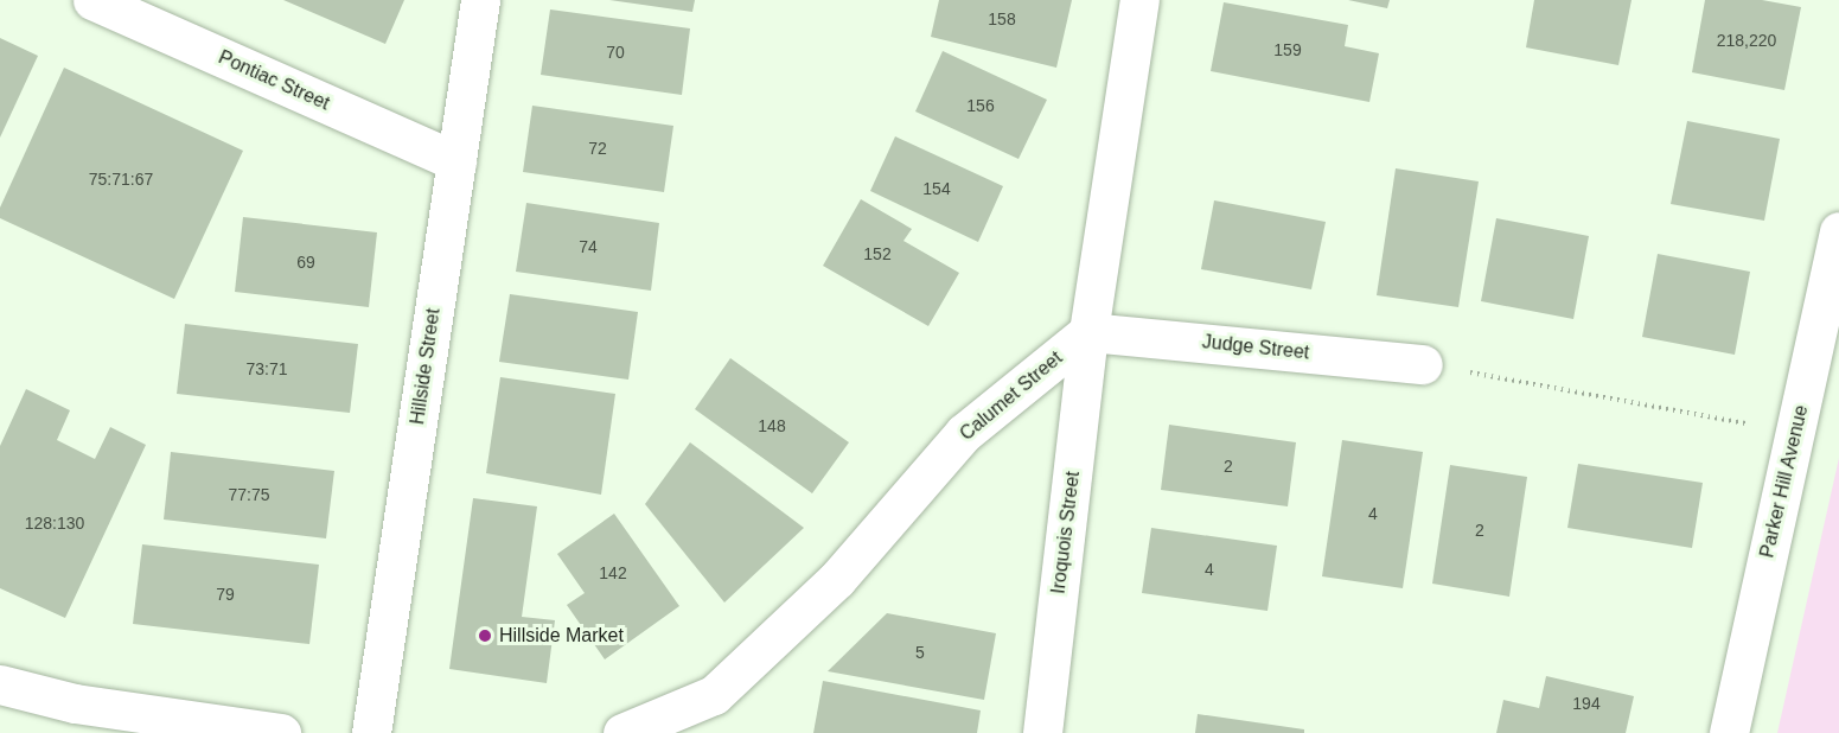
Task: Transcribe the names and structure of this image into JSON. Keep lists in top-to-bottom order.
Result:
{
  "streets": {
    "street": [
      "Pontiac Street",
      "Judge Street",
      "Hillside Street",
      "Calumet Street",
      "Parker Hill Avenue",
      "Iroquois Street"
    ]
  },
  "crossings": [
    ["Pontiac Street", "Hillside Street"],
    ["Judge Street", "Calumet Street"],
    ["Judge Street", "Iroquois Street"],
    ["Calumet Street", "Iroquois Street"]
  ],
  "places": ["Hillside Market"],
  "house_numbers": [
    "158",
    "218,220",
    "159",
    "70",
    "156",
    "72",
    "75:71:67",
    "154",
    "74",
    "152",
    "69",
    "73:71",
    "148",
    "2",
    "77:75",
    "4",
    "128:130",
    "2",
    "4",
    "142",
    "79",
    "5",
    "194"
  ]
}
